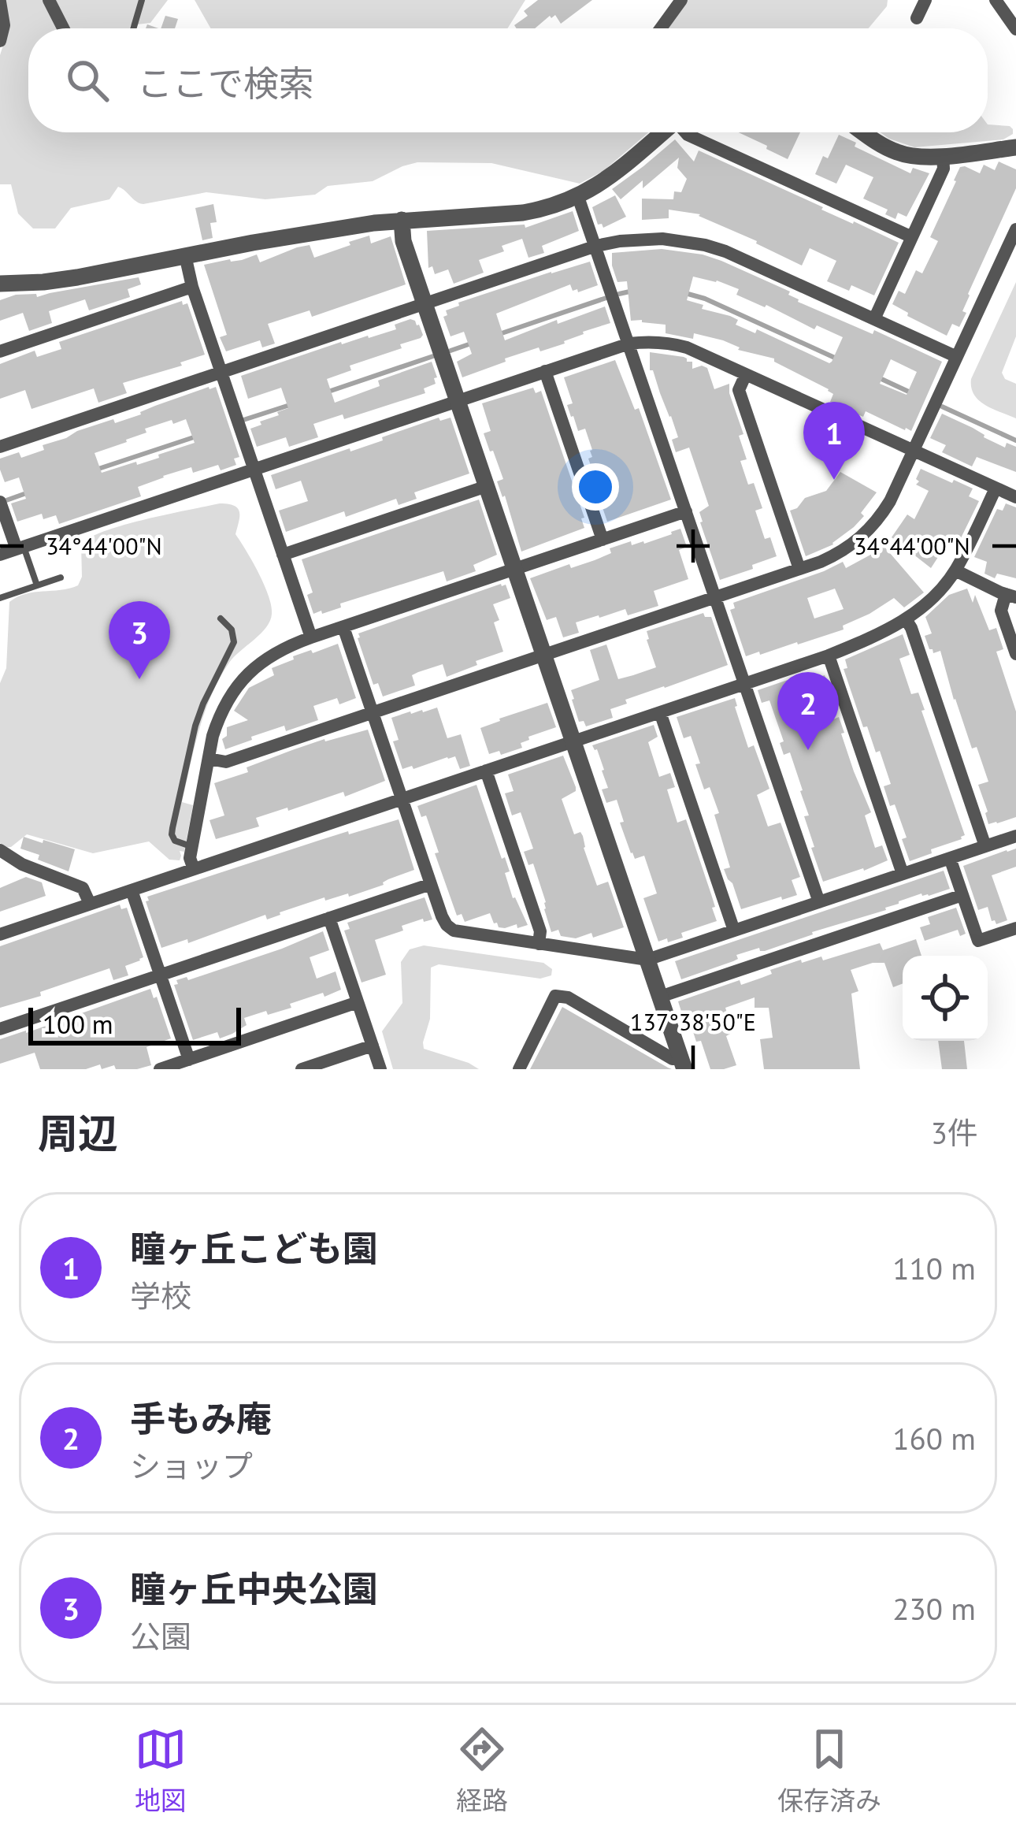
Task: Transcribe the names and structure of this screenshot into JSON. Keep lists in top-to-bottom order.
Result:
{
  "scale_bar": "100 m",
  "page": {
    "search": "ここで検索",
    "pins": ["1", "3", "2"],
    "scale": "100 m",
    "heading": ["周辺", "3件"],
    "list": [
      {
        "mark": "1",
        "name": "瞳ヶ丘こども園",
        "note": "学校",
        "value": "110 m"
      },
      {
        "mark": "2",
        "name": "手もみ庵",
        "note": "ショップ",
        "value": "160 m"
      },
      {
        "mark": "3",
        "name": "瞳ヶ丘中央公園",
        "note": "公園",
        "value": "230 m"
      }
    ],
    "nav": ["地図", "経路", "保存済み"]
  },
  "coordinates": ["34°44'00\"N", "137°38'50\"E"]
}
